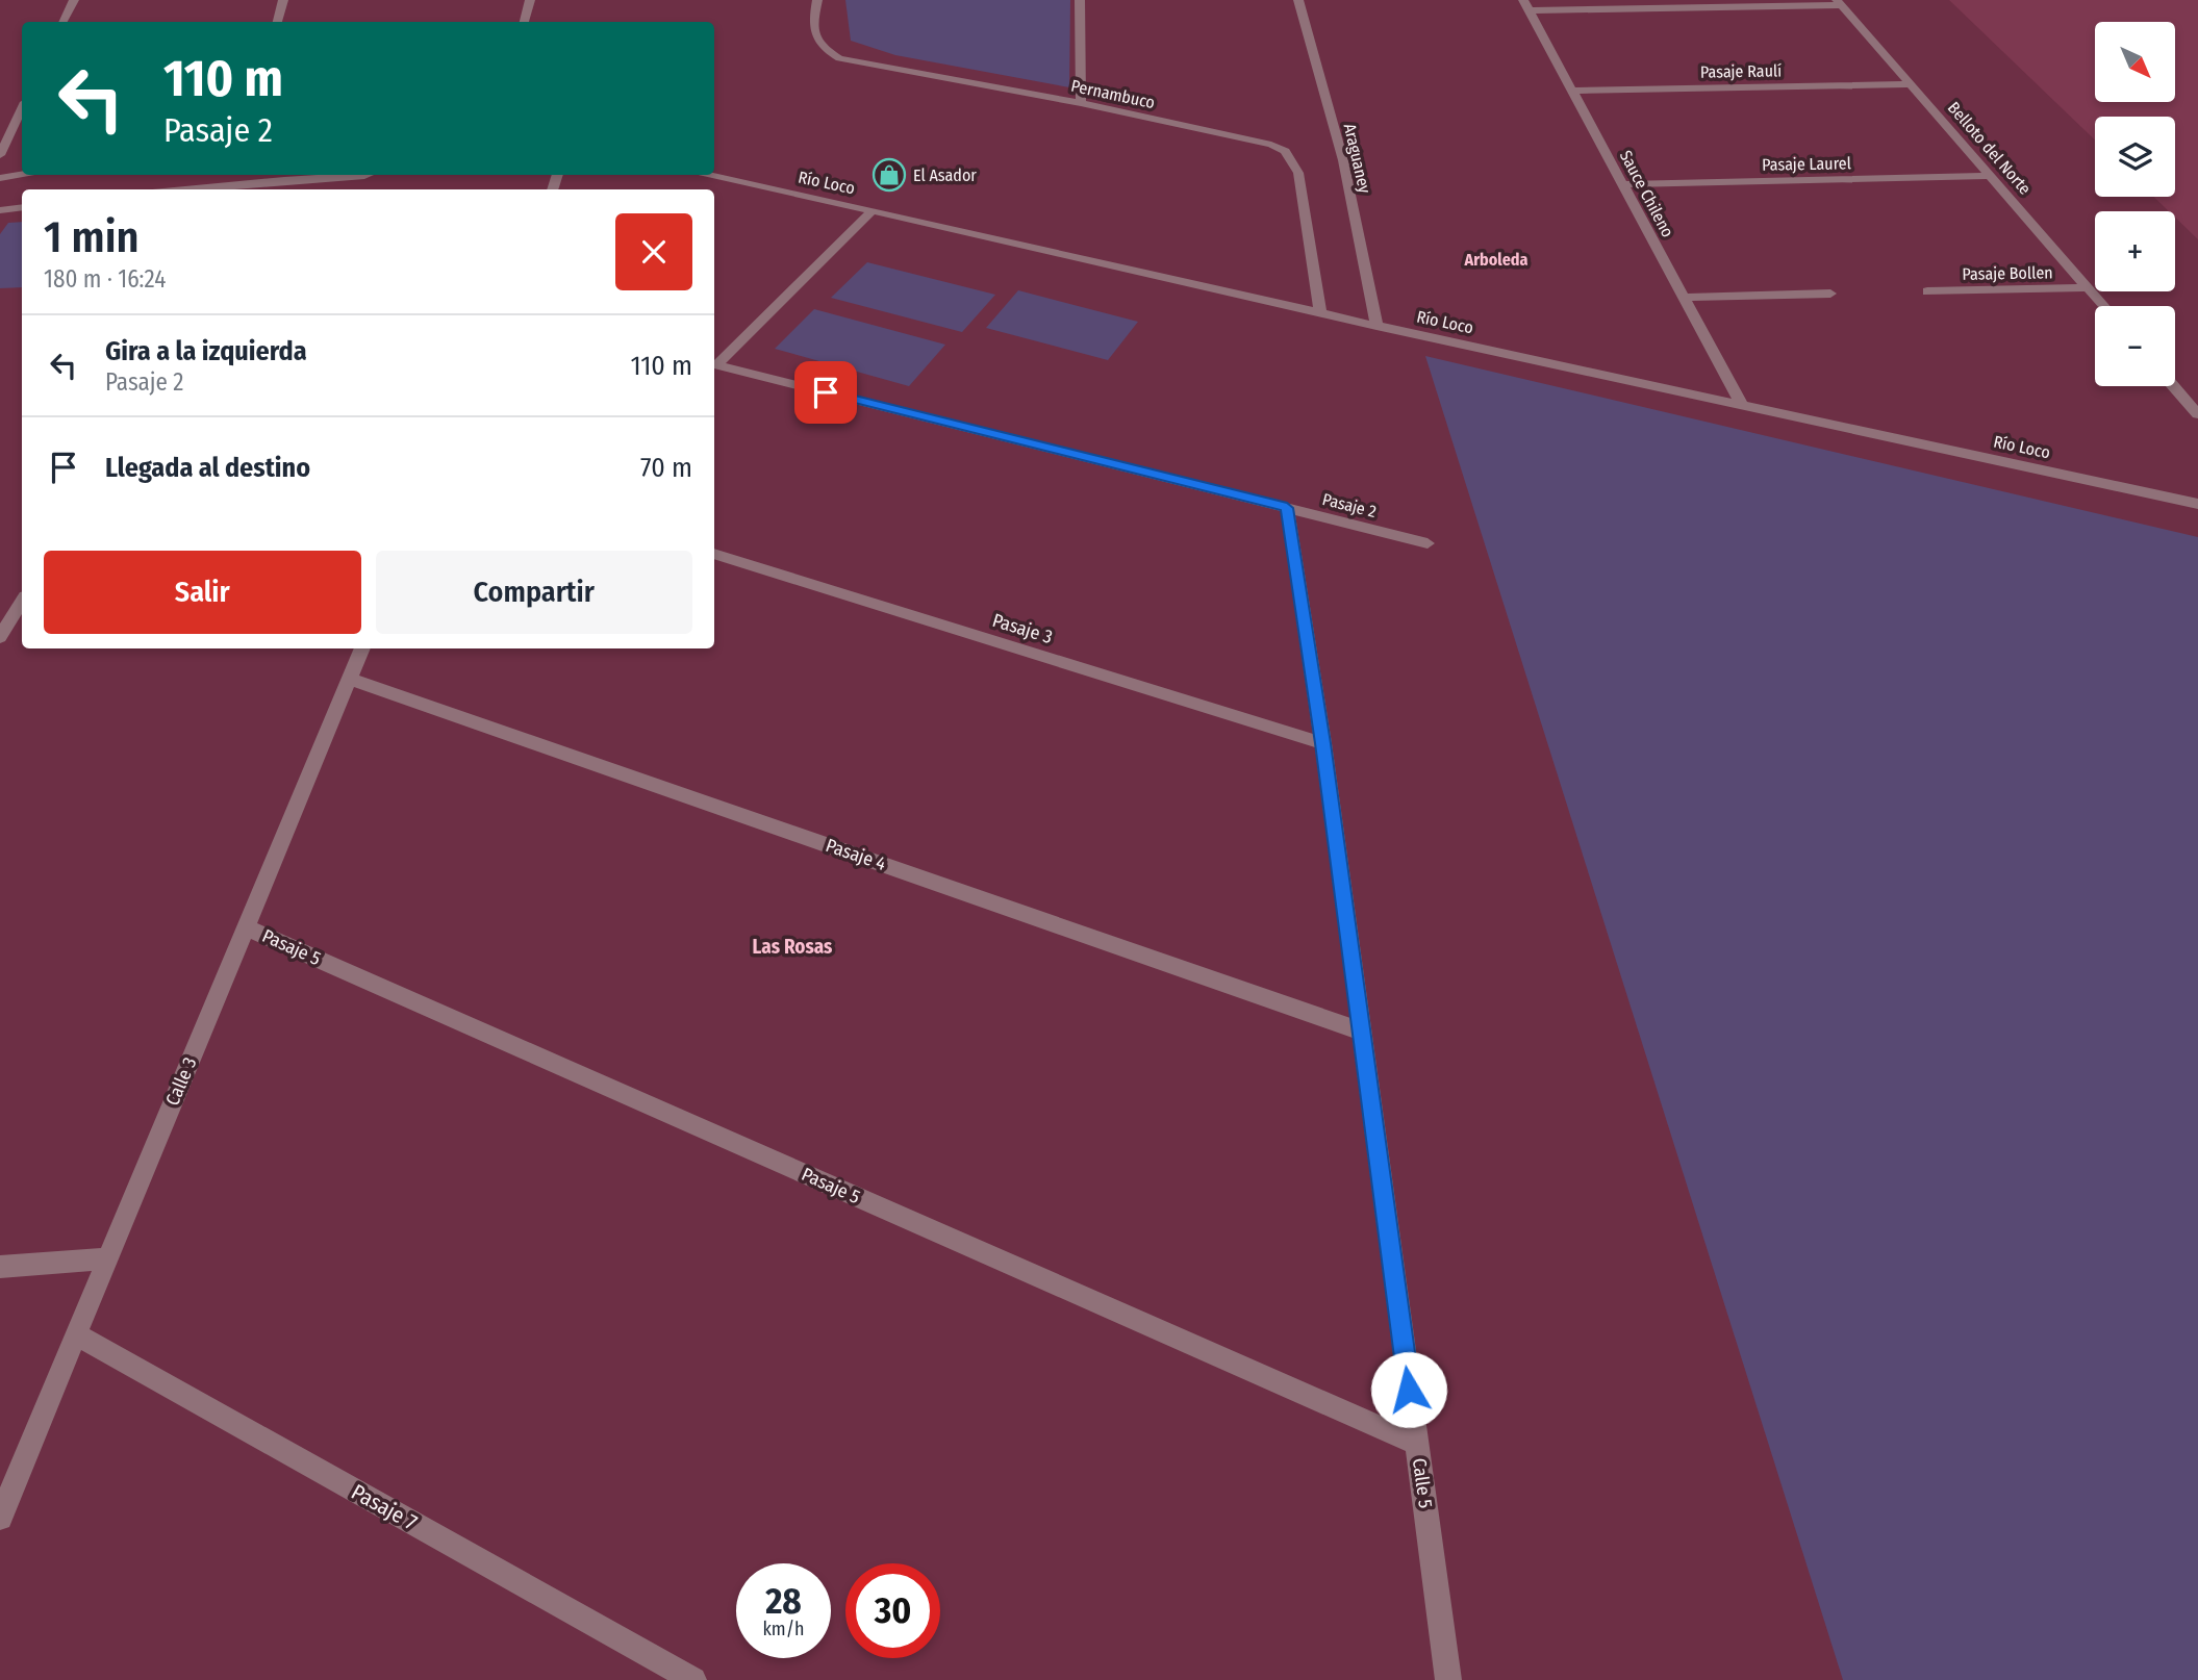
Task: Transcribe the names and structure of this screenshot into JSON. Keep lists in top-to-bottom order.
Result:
{
  "streets": {
    "street": [
      "Pasaje Raulí",
      "Pernambuco",
      "Belloto del Norte",
      "Araguaney",
      "Pasaje Laurel",
      "Río Loco",
      "Sauce Chileno",
      "Pasaje Bollen",
      "Pasaje 2",
      "Pasaje 3",
      "Pasaje 4",
      "Pasaje 5",
      "Calle 3",
      "Calle 5",
      "Pasaje 7"
    ]
  },
  "crossings": [
    ["Pasaje Raulí", "Belloto del Norte"],
    ["Pasaje Raulí", "Sauce Chileno"],
    ["Pernambuco", "Río Loco"],
    ["Belloto del Norte", "Pasaje Laurel"],
    ["Belloto del Norte", "Pasaje Bollen"],
    ["Araguaney", "Río Loco"],
    ["Pasaje Laurel", "Sauce Chileno"],
    ["Río Loco", "Sauce Chileno"],
    ["Pasaje 2", "Calle 5"],
    ["Pasaje 3", "Calle 5"],
    ["Pasaje 4", "Calle 3"],
    ["Pasaje 4", "Calle 5"],
    ["Pasaje 5", "Calle 3"],
    ["Pasaje 5", "Calle 5"],
    ["Calle 3", "Pasaje 7"]
  ],
  "districts": ["Arboleda", "Las Rosas"],
  "places": {
    "shop": ["El Asador"]
  },
  "north": "bottom right",
  "page": {
    "map_buttons": ["+", "−"],
    "turn": ["110 m", "Pasaje 2"],
    "heading": ["1 min", "180 m · 16:24"],
    "list": [
      {
        "name": "Gira a la izquierda",
        "note": "Pasaje 2",
        "value": "110 m"
      },
      {
        "name": "Llegada al destino",
        "value": "70 m"
      }
    ],
    "buttons": ["Salir", "Compartir"],
    "speed": "28 km/h",
    "limit": "30"
  }
}
